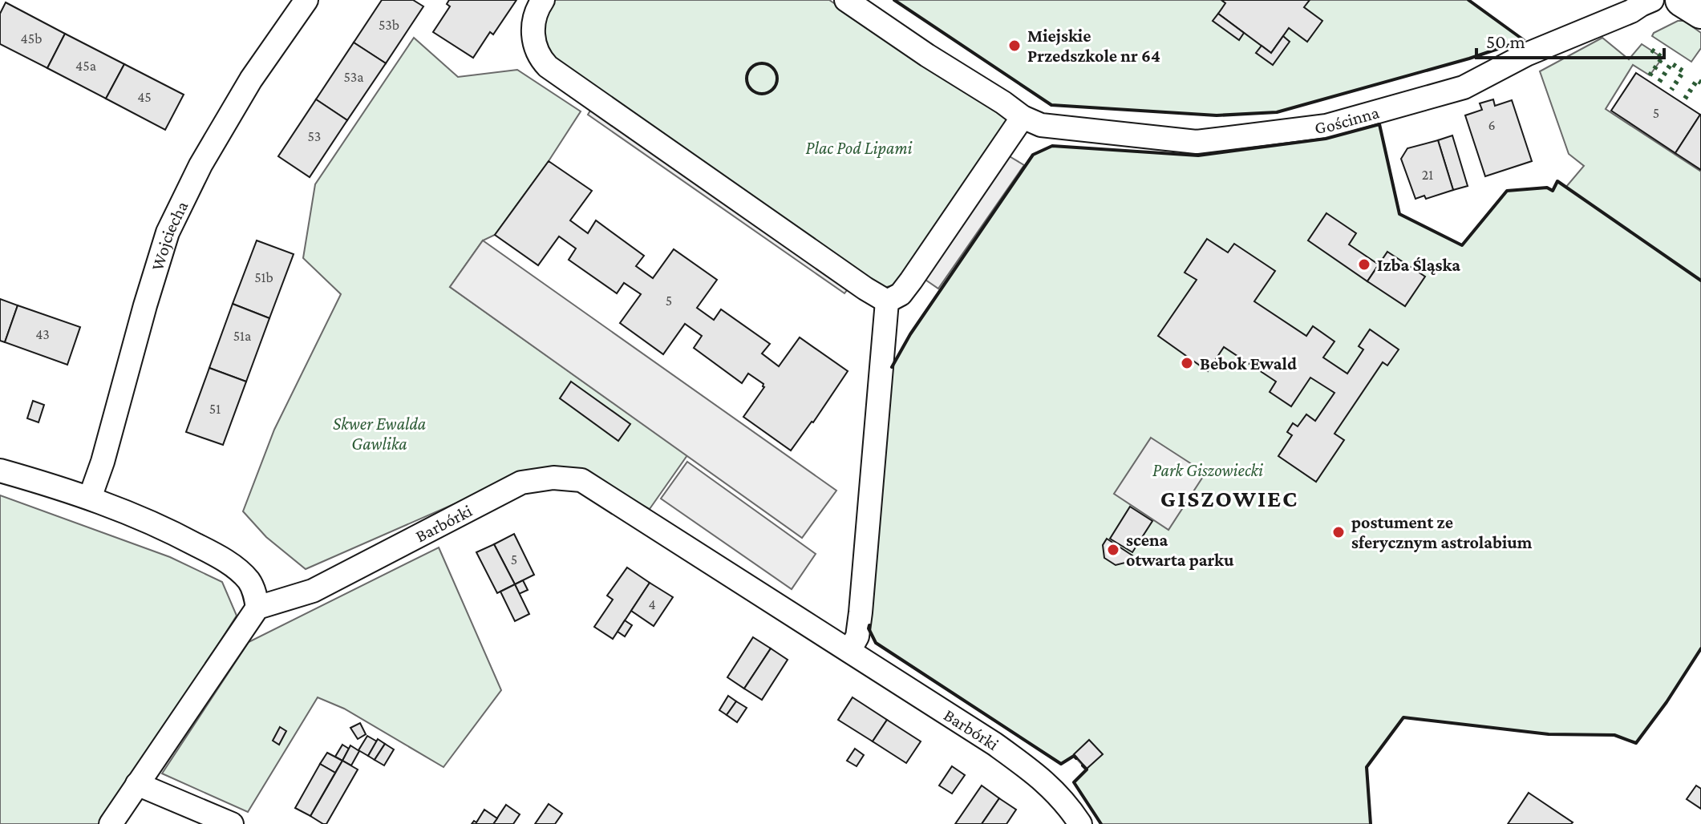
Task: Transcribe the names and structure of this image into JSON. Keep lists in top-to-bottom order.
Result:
{
  "streets": {
    "street": ["Gościnna", "Wojciecha", "Barbórki"]
  },
  "districts": ["GISZOWIEC"],
  "parks": ["Plac Pod Lipami", "Skwer Ewalda Gawlika", "Park Giszowiecki"],
  "places": [
    "Miejskie Przedszkole nr 64",
    "Izba Śląska",
    "Bebok Ewald",
    "postument ze sferycznym astrolabium",
    "scena otwarta parku"
  ],
  "house_numbers": [
    "53b",
    "45b",
    "45a",
    "53a",
    "45",
    "5",
    "6",
    "53",
    "21",
    "51b",
    "5",
    "43",
    "51a",
    "51",
    "5",
    "4"
  ],
  "scale_bar": "50 m"
}
